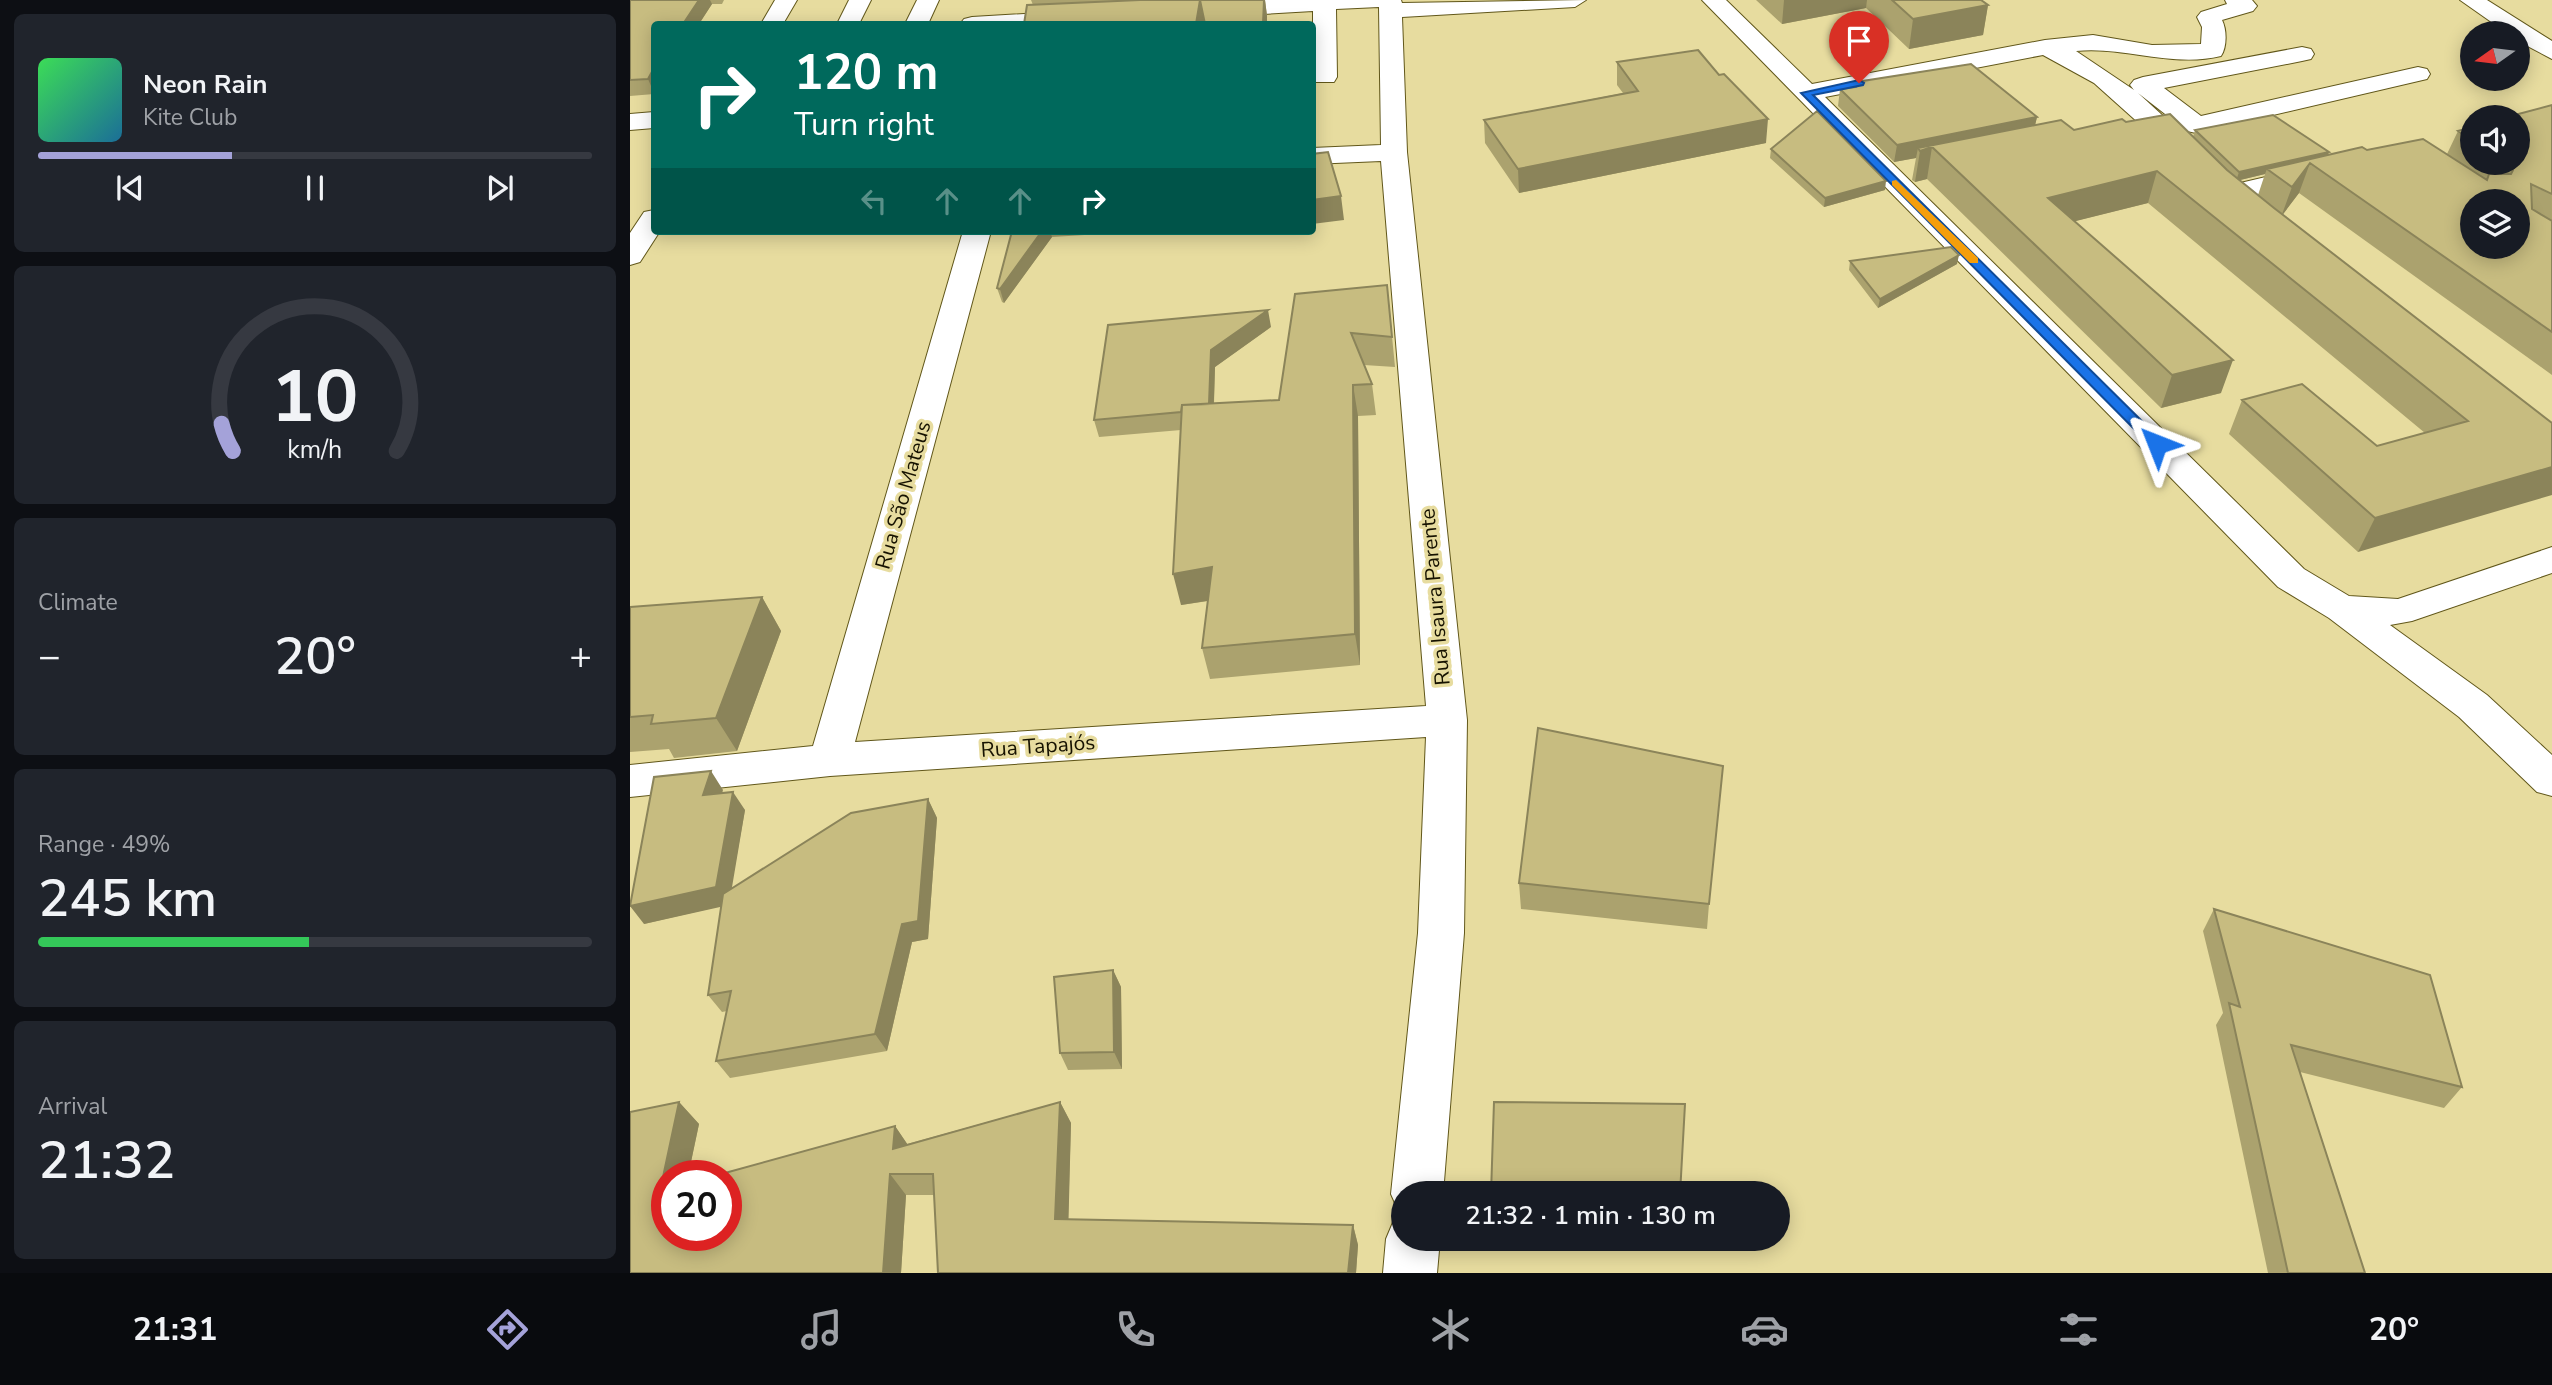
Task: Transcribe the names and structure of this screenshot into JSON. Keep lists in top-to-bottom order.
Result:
{
  "streets": {
    "street": ["Rua São Mateus", "Rua Isaura Parente", "Rua Tapajós"]
  },
  "crossings": [
    ["Rua São Mateus", "Rua Tapajós"],
    ["Rua Isaura Parente", "Rua Tapajós"]
  ],
  "north": "left",
  "page": {
    "turn": ["120 m", "Turn right"],
    "song": ["Neon Rain", "Kite Club"],
    "tile": [
      "Climate",
      ["Range · 49%", "245 km"],
      ["Arrival", "21:32"]
    ],
    "heat": ["−", "20°", "+"],
    "limit": "20",
    "trip": "21:32 · 1 min · 130 m",
    "tabs": ["21:31", "20°"],
    "gauge": ["10", "km/h"]
  }
}
